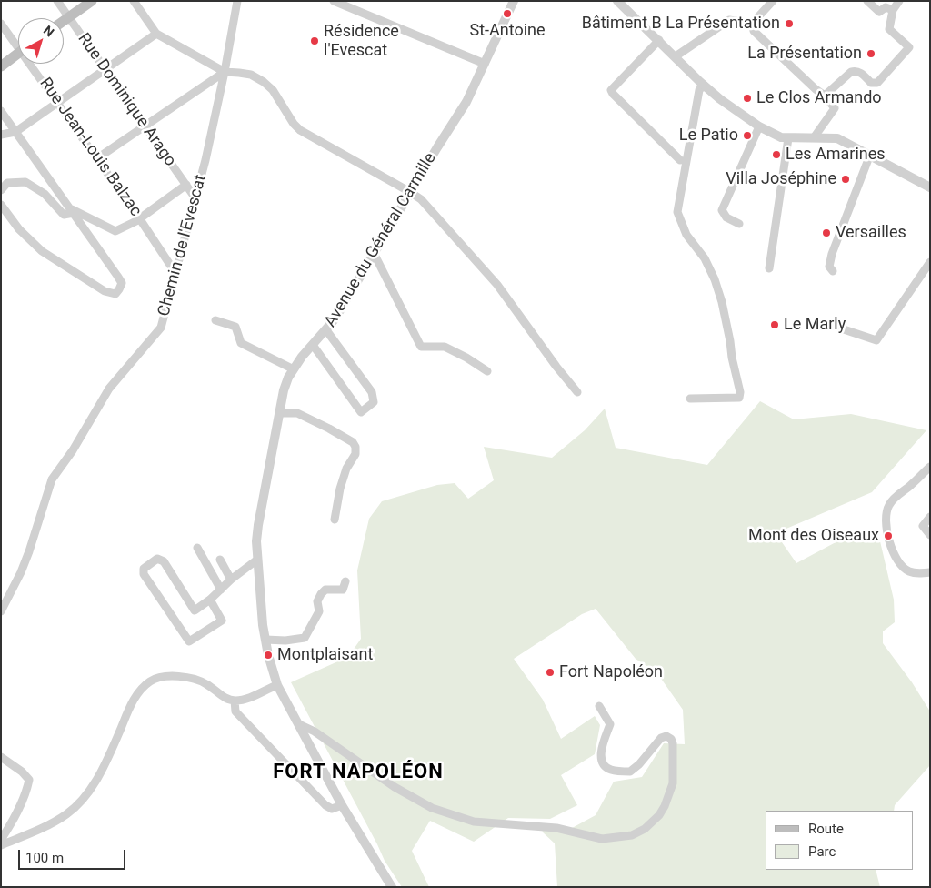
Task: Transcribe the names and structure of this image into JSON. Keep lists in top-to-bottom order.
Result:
{
  "streets": {
    "street": [
      "Rue Dominique Arago",
      "Rue Jean-Louis Balzac",
      "Avenue du Général Carmille",
      "Chemin de l'Evescat"
    ]
  },
  "crossings": [
    ["Rue Dominique Arago", "Chemin de l'Evescat"],
    ["Rue Jean-Louis Balzac", "Chemin de l'Evescat"]
  ],
  "districts": ["FORT NAPOLÉON"],
  "places": [
    "St-Antoine",
    "Bâtiment B La Présentation",
    "Résidence l'Evescat",
    "La Présentation",
    "Le Clos Armando",
    "Le Patio",
    "Les Amarines",
    "Villa Joséphine",
    "Versailles",
    "Le Marly",
    "Mont des Oiseaux",
    "Montplaisant",
    "Fort Napoléon"
  ],
  "legend": ["Route", "Parc"],
  "scale_bar": "100 m",
  "north": "top right"
}
